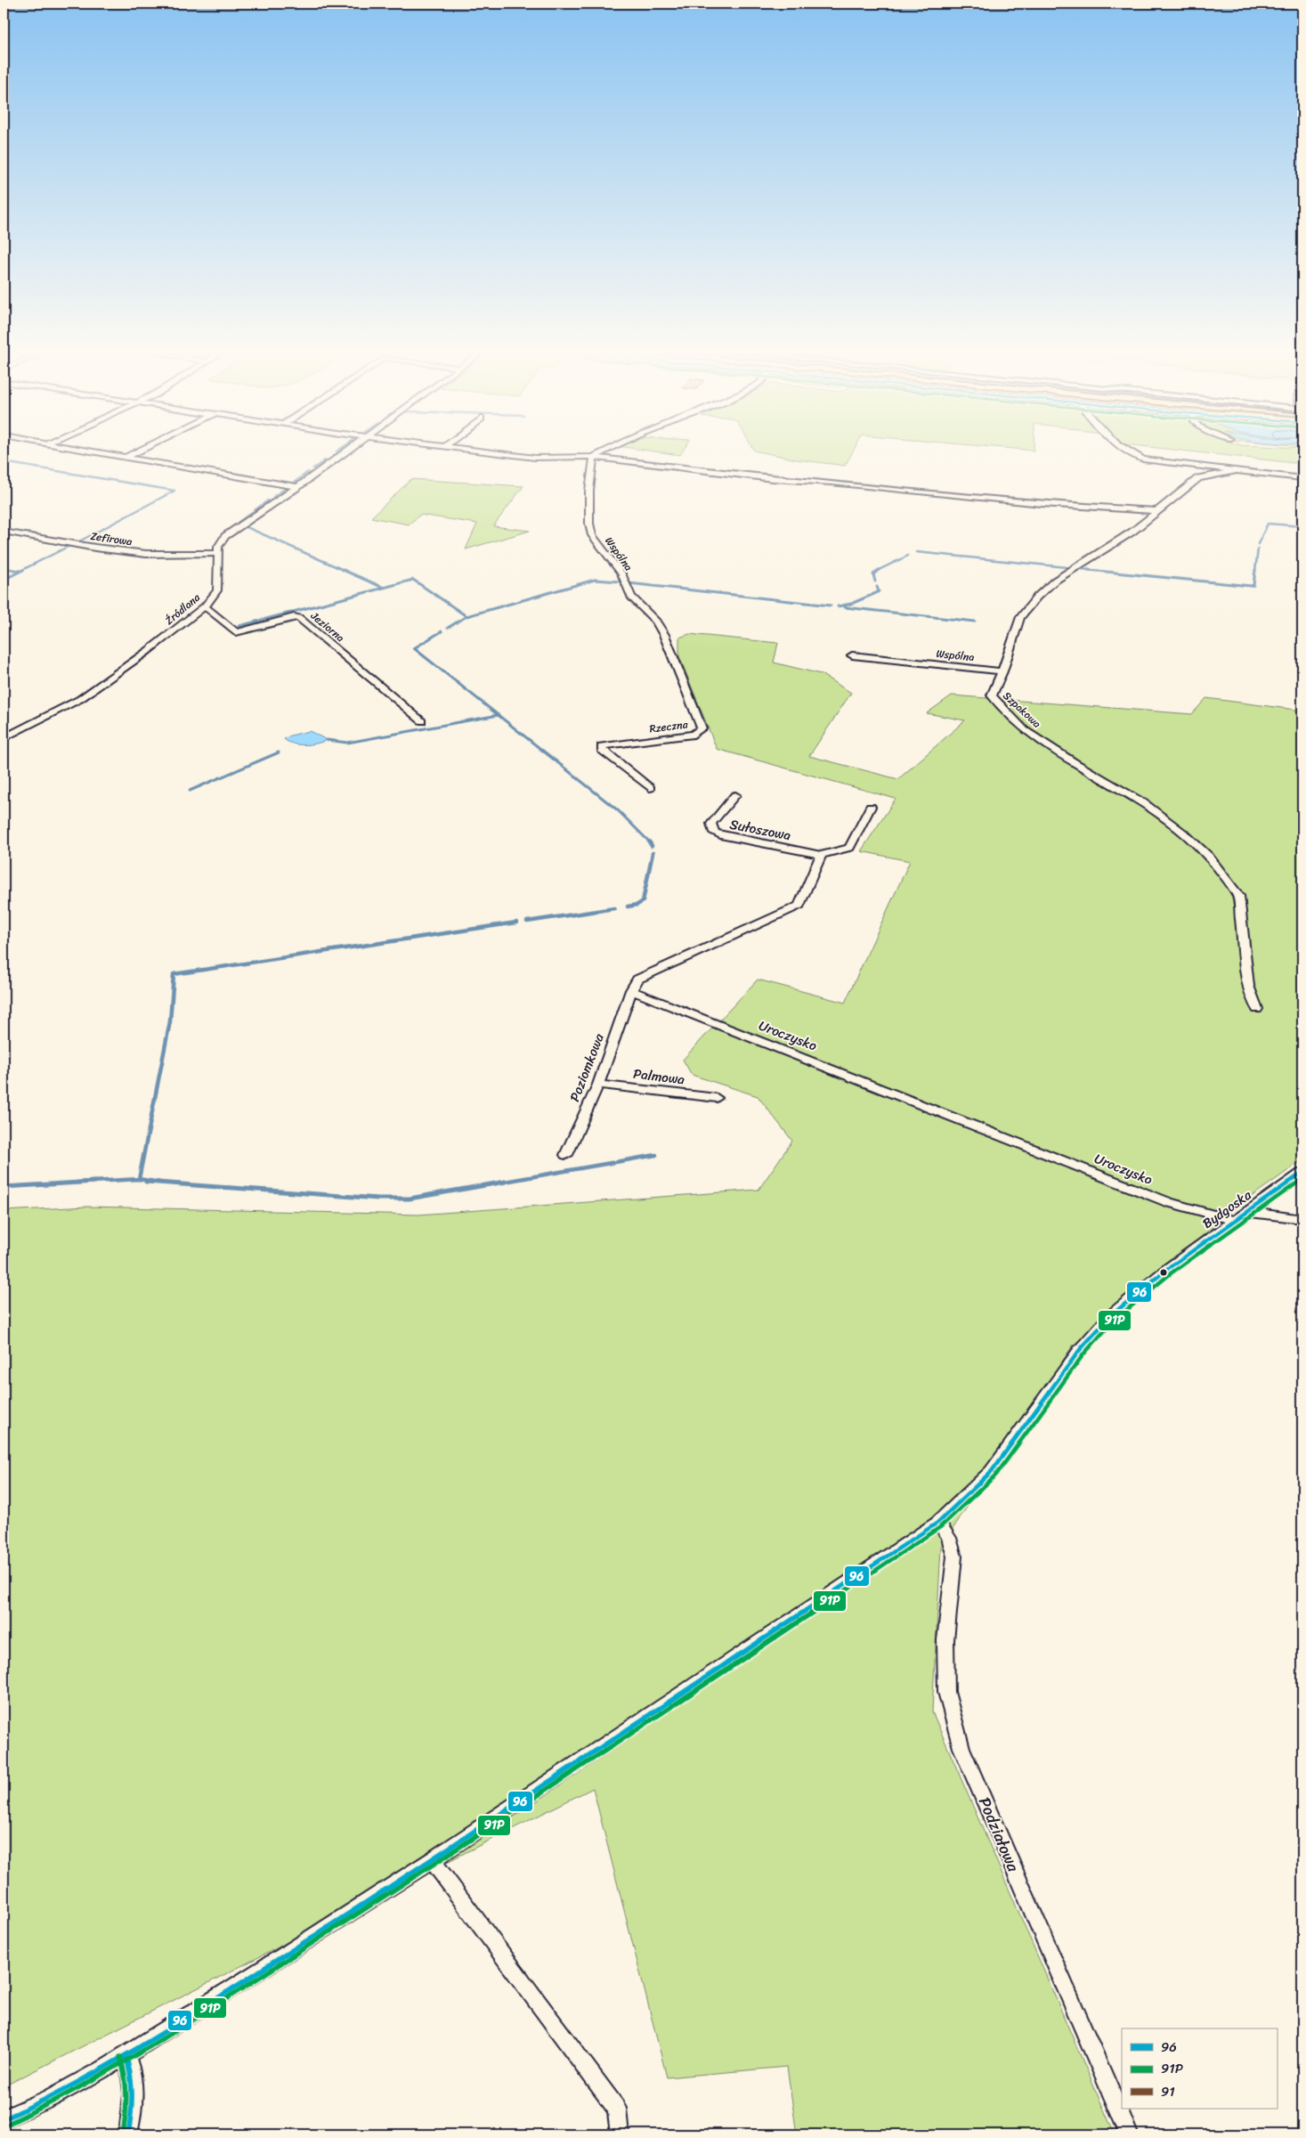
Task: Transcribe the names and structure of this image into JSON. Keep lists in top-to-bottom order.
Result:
{
  "streets": {
    "street": [
      "Zefirowa",
      "Wspólna",
      "Źródlana",
      "Jeziorna",
      "Szpakowa",
      "Rzeczna",
      "Sułoszowa",
      "Uroczysko",
      "Poziomkowa",
      "Palmowa",
      "Bydgoska",
      "Podziałowa"
    ]
  },
  "crossings": [
    ["Zefirowa", "Źródlana"],
    ["Wspólna", "Szpakowa"],
    ["Wspólna", "Rzeczna"],
    ["Źródlana", "Jeziorna"],
    ["Uroczysko", "Poziomkowa"],
    ["Uroczysko", "Bydgoska"],
    ["Poziomkowa", "Palmowa"],
    ["Bydgoska", "Podziałowa"]
  ],
  "lines": ["transit line 96", "transit line 91P"],
  "legend": ["96", "91P", "91"]
}
